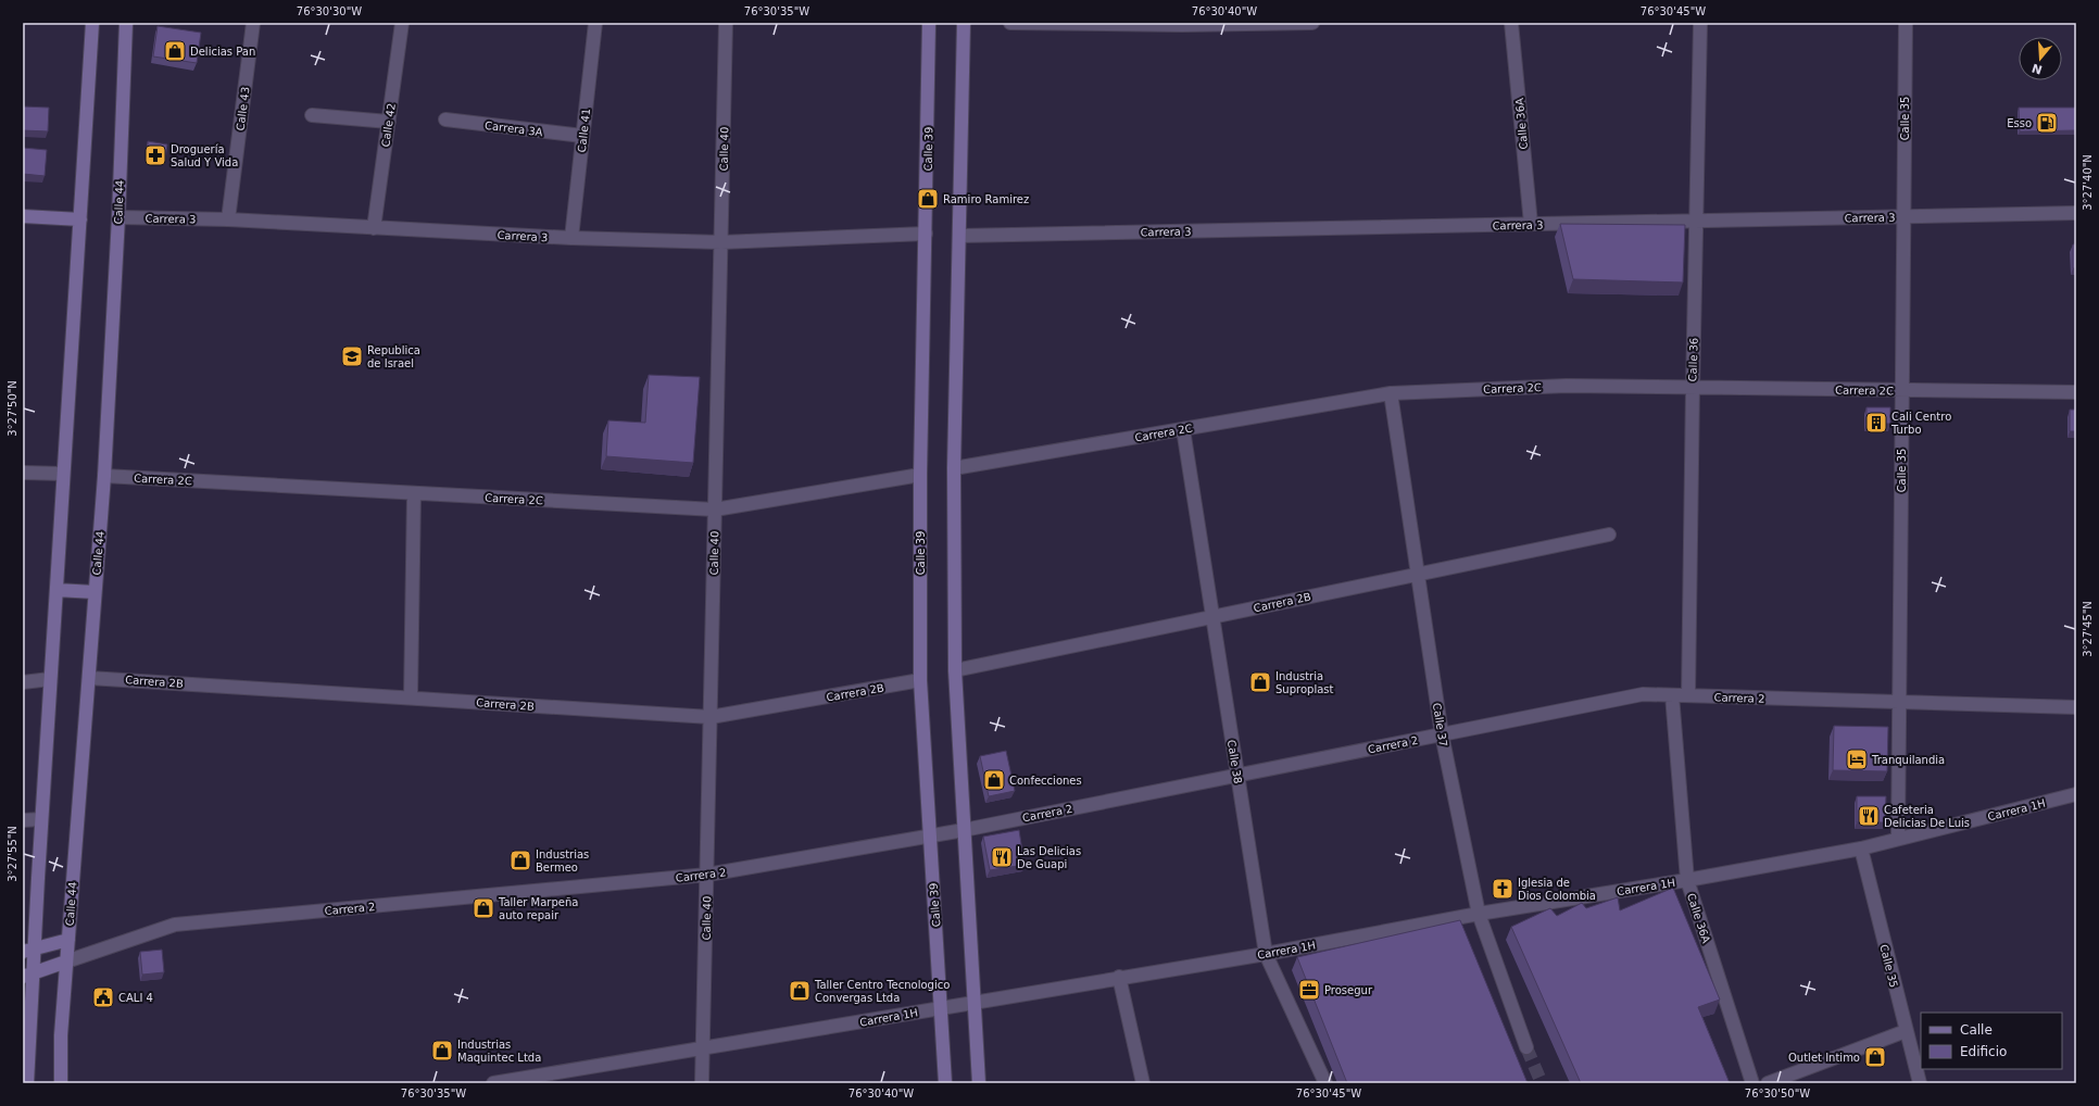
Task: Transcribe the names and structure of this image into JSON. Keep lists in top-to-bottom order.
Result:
{
  "streets": {
    "street": [
      "Calle 43",
      "Calle 35",
      "Calle 36A",
      "Calle 42",
      "Carrera 3A",
      "Calle 41",
      "Calle 40",
      "Calle 39",
      "Calle 44",
      "Carrera 3",
      "Calle 36",
      "Carrera 2C",
      "Carrera 2B",
      "Carrera 2",
      "Calle 37",
      "Calle 38",
      "Carrera 1H"
    ]
  },
  "crossings": [
    ["Calle 43", "Carrera 3"],
    ["Calle 35", "Carrera 3"],
    ["Calle 35", "Carrera 2C"],
    ["Calle 35", "Carrera 2"],
    ["Calle 35", "Carrera 1H"],
    ["Calle 36A", "Carrera 3"],
    ["Calle 36A", "Carrera 2"],
    ["Calle 36A", "Carrera 1H"],
    ["Calle 42", "Carrera 3"],
    ["Carrera 3A", "Calle 41"],
    ["Calle 41", "Carrera 3"],
    ["Calle 40", "Carrera 3"],
    ["Calle 40", "Carrera 2C"],
    ["Calle 40", "Carrera 2B"],
    ["Calle 40", "Carrera 2"],
    ["Calle 40", "Carrera 1H"],
    ["Calle 39", "Carrera 3"],
    ["Calle 39", "Carrera 2C"],
    ["Calle 39", "Carrera 2B"],
    ["Calle 39", "Carrera 2"],
    ["Calle 39", "Carrera 1H"],
    ["Calle 44", "Carrera 3"],
    ["Calle 44", "Carrera 2C"],
    ["Calle 44", "Carrera 2B"],
    ["Calle 44", "Carrera 2"],
    ["Carrera 3", "Calle 36"],
    ["Calle 36", "Carrera 2C"],
    ["Calle 36", "Carrera 2"],
    ["Carrera 2C", "Calle 37"],
    ["Carrera 2C", "Calle 38"],
    ["Carrera 2B", "Calle 37"],
    ["Carrera 2B", "Calle 38"],
    ["Carrera 2", "Calle 37"],
    ["Carrera 2", "Calle 38"],
    ["Calle 37", "Carrera 1H"],
    ["Calle 38", "Carrera 1H"]
  ],
  "places": {
    "shop": [
      "Delicias Pan",
      "Ramiro Ramirez",
      "Industria Suproplast",
      "Confecciones",
      "Industrias Bermeo",
      "Taller Marpeña auto repair",
      "Taller Centro Tecnologico Convergas Ltda",
      "Industrias Maquintec Ltda",
      "Outlet Intimo"
    ],
    "fuel station": ["Esso"],
    "pharmacy": ["Droguería Salud Y Vida"],
    "school or university": ["Republica de Israel"],
    "building": ["Cali Centro Turbo"],
    "hotel": ["Tranquilandia"],
    "restaurant": ["Cafeteria Delicias De Luis", "Las Delicias De Guapi"],
    "church": ["Iglesia de Dios Colombia"],
    "office": ["Prosegur"],
    "public building": ["CALI 4"]
  },
  "legend": ["Calle", "Edificio"],
  "north": "bottom",
  "coordinates": [
    "76°30'30\"W",
    "76°30'35\"W",
    "76°30'40\"W",
    "76°30'45\"W",
    "3°27'40\"N",
    "3°27'50\"N",
    "3°27'45\"N",
    "3°27'55\"N",
    "76°30'50\"W"
  ]
}
